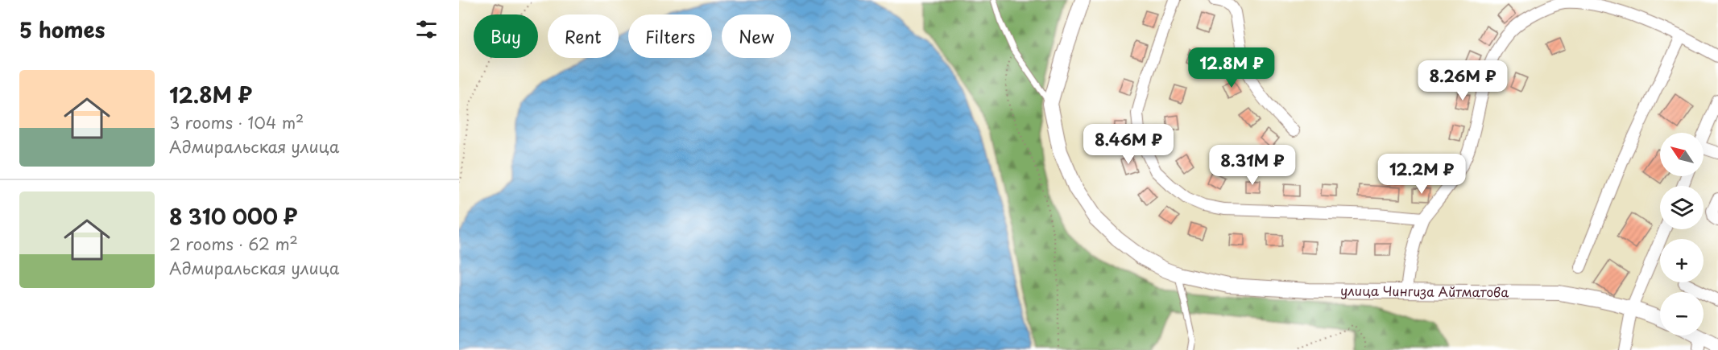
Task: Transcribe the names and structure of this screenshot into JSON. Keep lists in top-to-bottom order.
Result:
{
  "streets": {
    "street": ["улица Чингиза Айтматова"]
  },
  "north": "top left",
  "page": {
    "heading": "5 homes",
    "chip": [
      "Buy",
      "Rent",
      "Filters",
      "New"
    ],
    "price": [
      "12.8M ₽",
      "8.26M ₽",
      "8.46M ₽",
      "8.31M ₽",
      "12.2M ₽"
    ],
    "list": [
      {
        "name": "12.8M ₽",
        "note": "3 rooms · 104 m² · Адмиральская улица"
      },
      {
        "name": "8 310 000 ₽",
        "note": "2 rooms · 62 m² · Адмиральская улица"
      }
    ],
    "map_buttons": ["+", "−"]
  }
}
